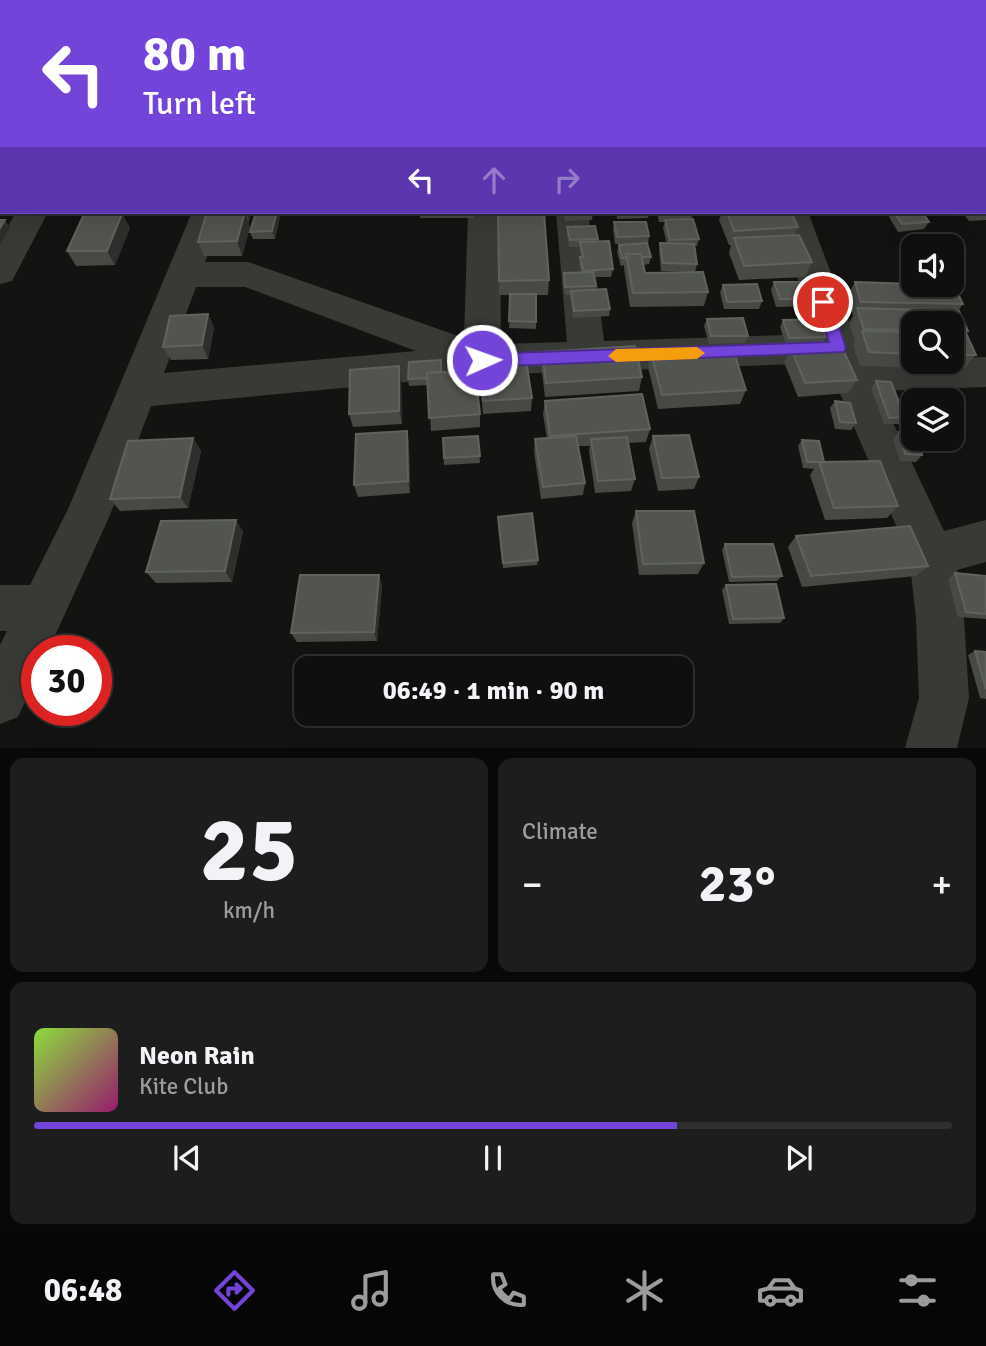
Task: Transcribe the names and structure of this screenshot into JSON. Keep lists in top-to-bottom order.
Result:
{
  "page": {
    "turn": ["80 m", "Turn left"],
    "limit": "30",
    "trip": "06:49 · 1 min · 90 m",
    "tile": [
      ["25", "km/h"],
      "Climate"
    ],
    "heat": ["−", "23°", "+"],
    "song": ["Neon Rain", "Kite Club"],
    "tabs": "06:48"
  }
}
